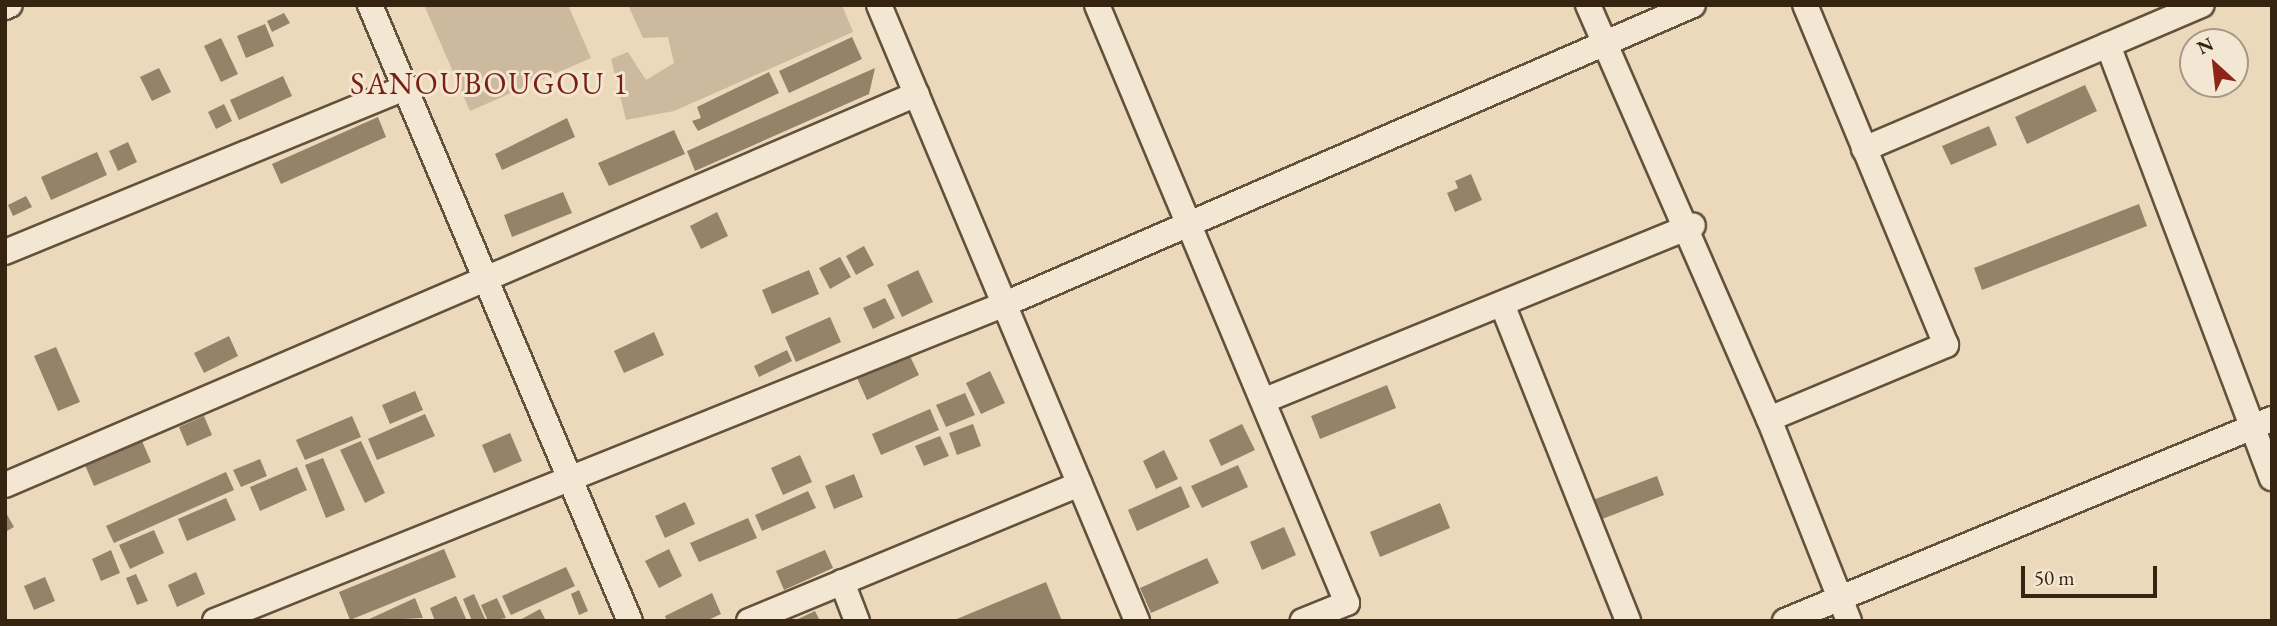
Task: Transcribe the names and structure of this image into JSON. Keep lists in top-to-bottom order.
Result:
{
  "districts": ["SANOUBOUGOU 1"],
  "scale_bar": "50 m",
  "north": "top left"
}
